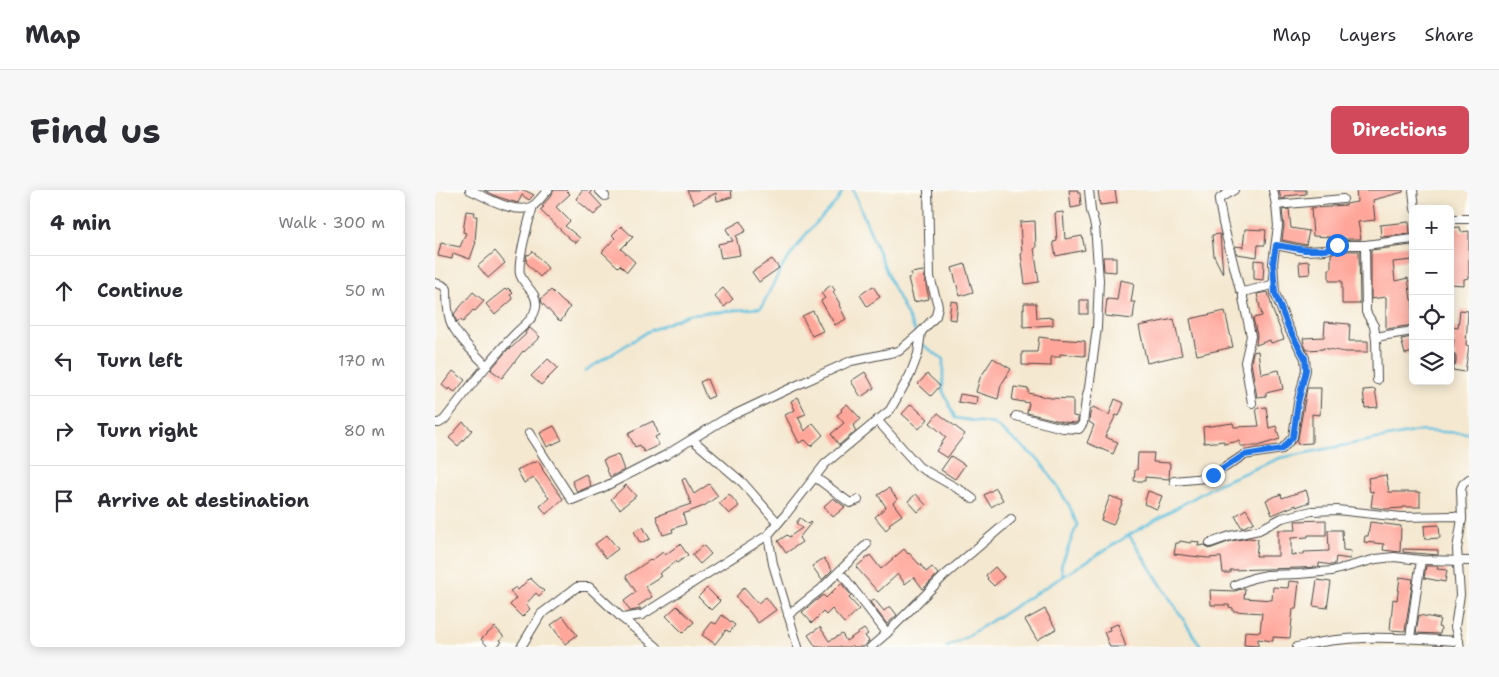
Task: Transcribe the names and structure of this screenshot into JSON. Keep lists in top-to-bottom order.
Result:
{
  "page": {
    "header": "Map",
    "nav": ["Map", "Layers", "Share"],
    "buttons": "Directions",
    "title": "Find us",
    "heading": ["4 min", "Walk · 300 m"],
    "map_buttons": ["+", "−"],
    "list": [
      ["Continue", "50 m"],
      ["Turn left", "170 m"],
      ["Turn right", "80 m"],
      "Arrive at destination"
    ]
  }
}
